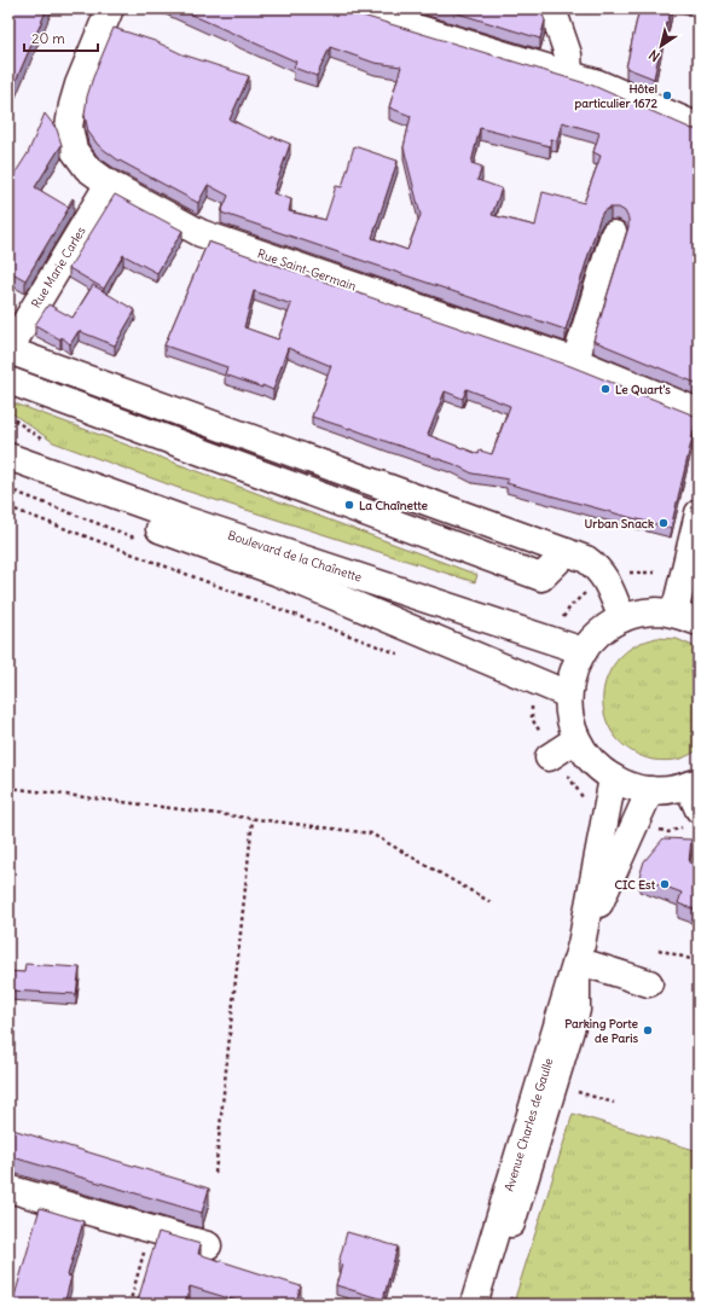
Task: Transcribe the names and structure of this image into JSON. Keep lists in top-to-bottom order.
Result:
{
  "streets": {
    "main road": [
      "Rue Marie Carles",
      "Rue Saint-Germain",
      "Boulevard de la Chaînette",
      "Avenue Charles de Gaulle"
    ]
  },
  "crossings": [
    ["Rue Marie Carles", "Rue Saint-Germain"]
  ],
  "places": [
    "Hôtel particulier 1672",
    "Le Quart's",
    "La Chaînette",
    "Urban Snack",
    "CIC Est",
    "Parking Porte de Paris"
  ],
  "scale_bar": "20 m",
  "north": "bottom left"
}
